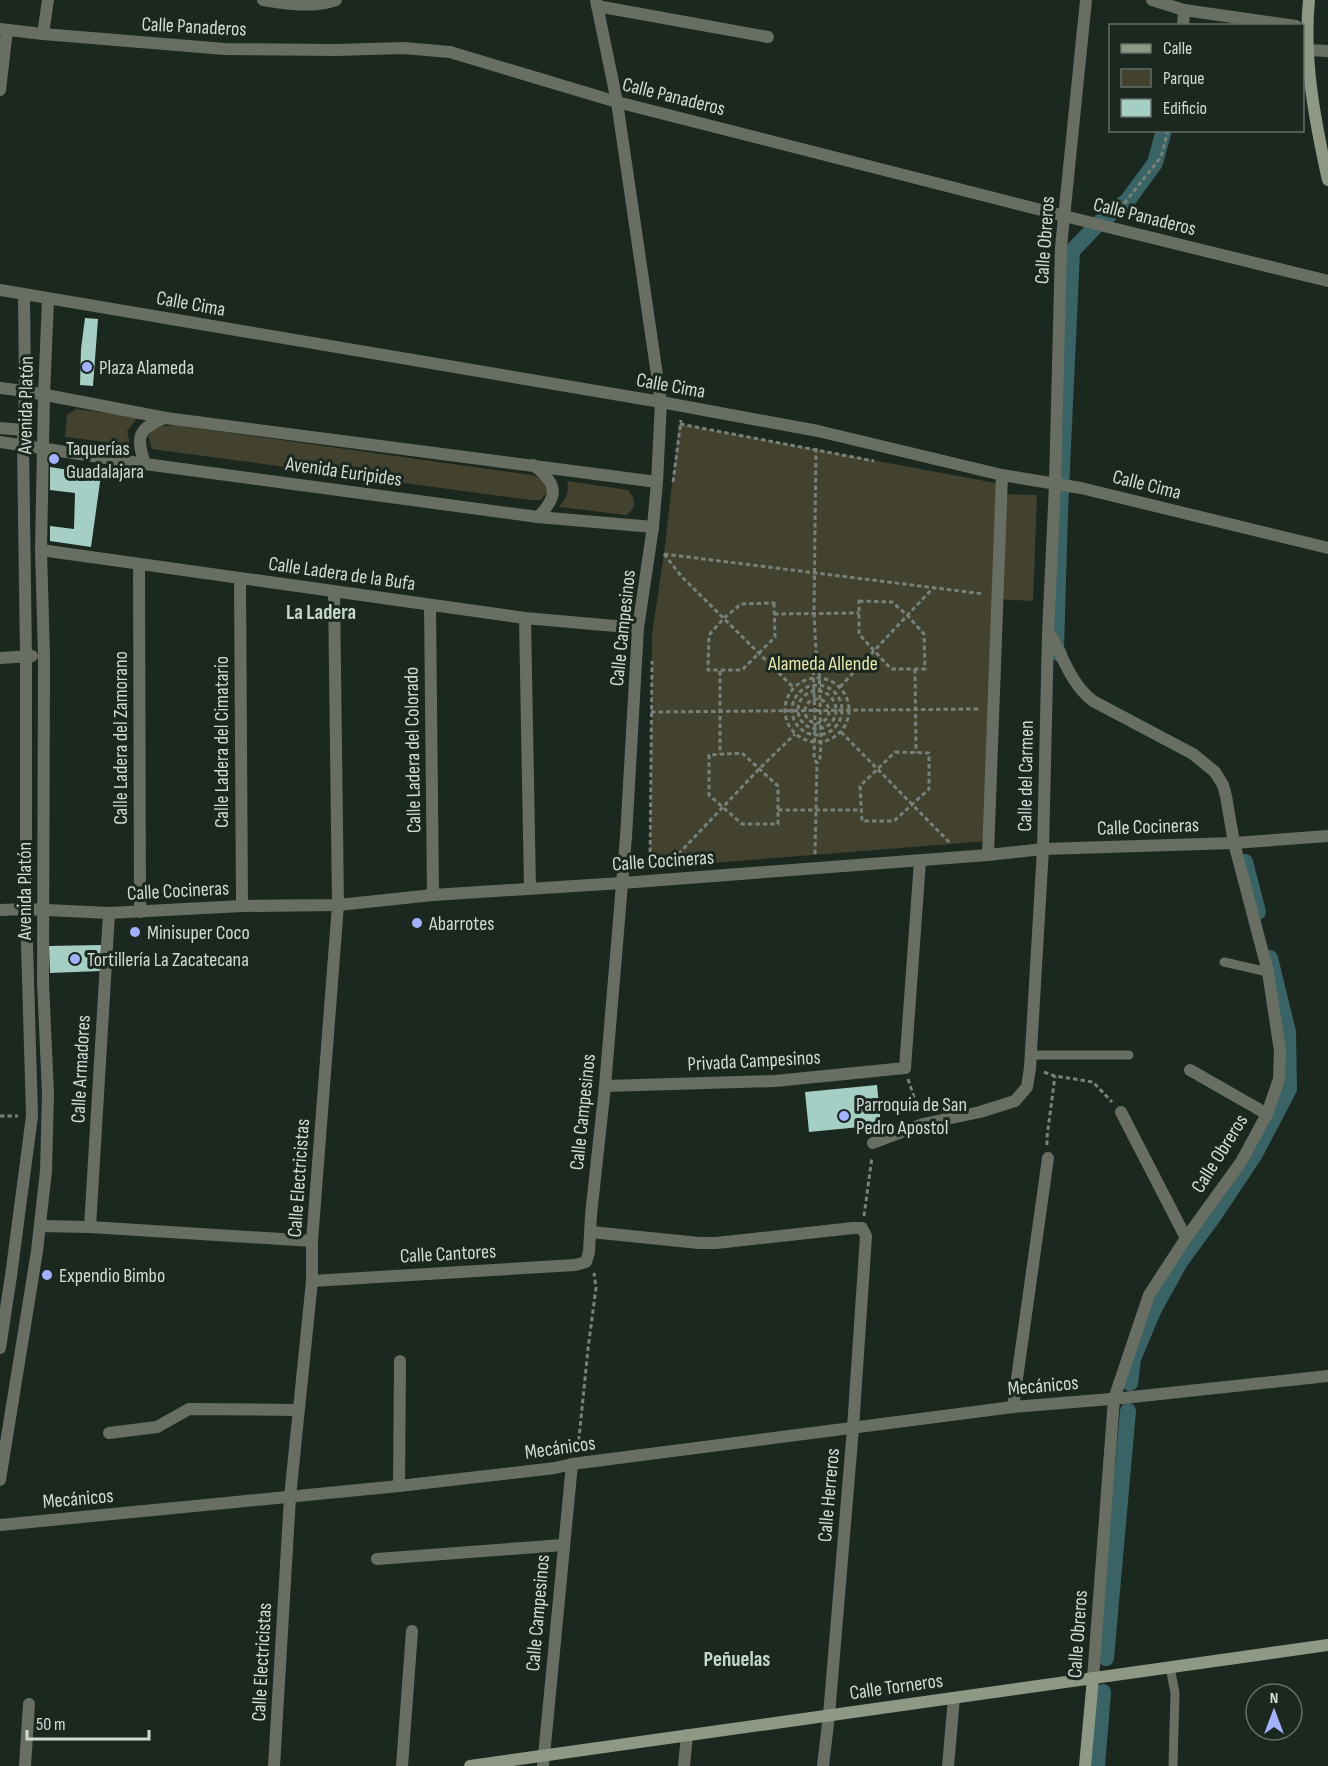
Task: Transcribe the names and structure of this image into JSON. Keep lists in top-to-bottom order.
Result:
{
  "streets": {
    "street": [
      "Calle Panaderos",
      "Calle Obreros",
      "Calle Cima",
      "Avenida Platón",
      "Avenida Euripides",
      "Calle Ladera de la Bufa",
      "Calle Campesinos",
      "Calle Ladera del Zamorano",
      "Calle Ladera del Cimatario",
      "Calle Ladera del Colorado",
      "Calle del Carmen",
      "Calle Cocineras",
      "Privada Campesinos",
      "Calle Armadores",
      "Calle Electricistas",
      "Calle Cantores",
      "Mecánicos",
      "Calle Herreros",
      "Calle Torneros"
    ]
  },
  "crossings": [
    ["Calle Panaderos", "Calle Obreros"],
    ["Calle Panaderos", "Calle Campesinos"],
    ["Calle Obreros", "Calle Cima"],
    ["Calle Obreros", "Calle del Carmen"],
    ["Calle Obreros", "Calle Cocineras"],
    ["Calle Obreros", "Mecánicos"],
    ["Calle Obreros", "Calle Torneros"],
    ["Calle Cima", "Avenida Platón"],
    ["Calle Cima", "Calle Campesinos"],
    ["Calle Cima", "Calle del Carmen"],
    ["Avenida Platón", "Avenida Euripides"],
    ["Avenida Platón", "Calle Ladera de la Bufa"],
    ["Avenida Platón", "Calle Cocineras"],
    ["Avenida Euripides", "Calle Campesinos"],
    ["Calle Ladera de la Bufa", "Calle Campesinos"],
    ["Calle Ladera de la Bufa", "Calle Ladera del Zamorano"],
    ["Calle Ladera de la Bufa", "Calle Ladera del Cimatario"],
    ["Calle Ladera de la Bufa", "Calle Ladera del Colorado"],
    ["Calle Ladera de la Bufa", "Calle Electricistas"],
    ["Calle Campesinos", "Calle Cocineras"],
    ["Calle Campesinos", "Privada Campesinos"],
    ["Calle Campesinos", "Calle Cantores"],
    ["Calle Campesinos", "Mecánicos"],
    ["Calle Campesinos", "Calle Torneros"],
    ["Calle Ladera del Zamorano", "Calle Cocineras"],
    ["Calle Ladera del Cimatario", "Calle Cocineras"],
    ["Calle Ladera del Colorado", "Calle Cocineras"],
    ["Calle del Carmen", "Calle Cocineras"],
    ["Calle Cocineras", "Calle Armadores"],
    ["Calle Cocineras", "Calle Electricistas"],
    ["Calle Electricistas", "Calle Cantores"],
    ["Calle Electricistas", "Mecánicos"],
    ["Mecánicos", "Calle Herreros"],
    ["Calle Herreros", "Calle Torneros"]
  ],
  "districts": ["La Ladera", "Peñuelas"],
  "parks": ["Alameda Allende"],
  "places": [
    "Plaza Alameda",
    "Taquerías Guadalajara",
    "Abarrotes",
    "Minisuper Coco",
    "Tortillería La Zacatecana",
    "Parroquia de San Pedro Apostol",
    "Expendio Bimbo"
  ],
  "legend": ["Calle", "Parque", "Edificio"],
  "scale_bar": "50 m",
  "north": "top"
}
